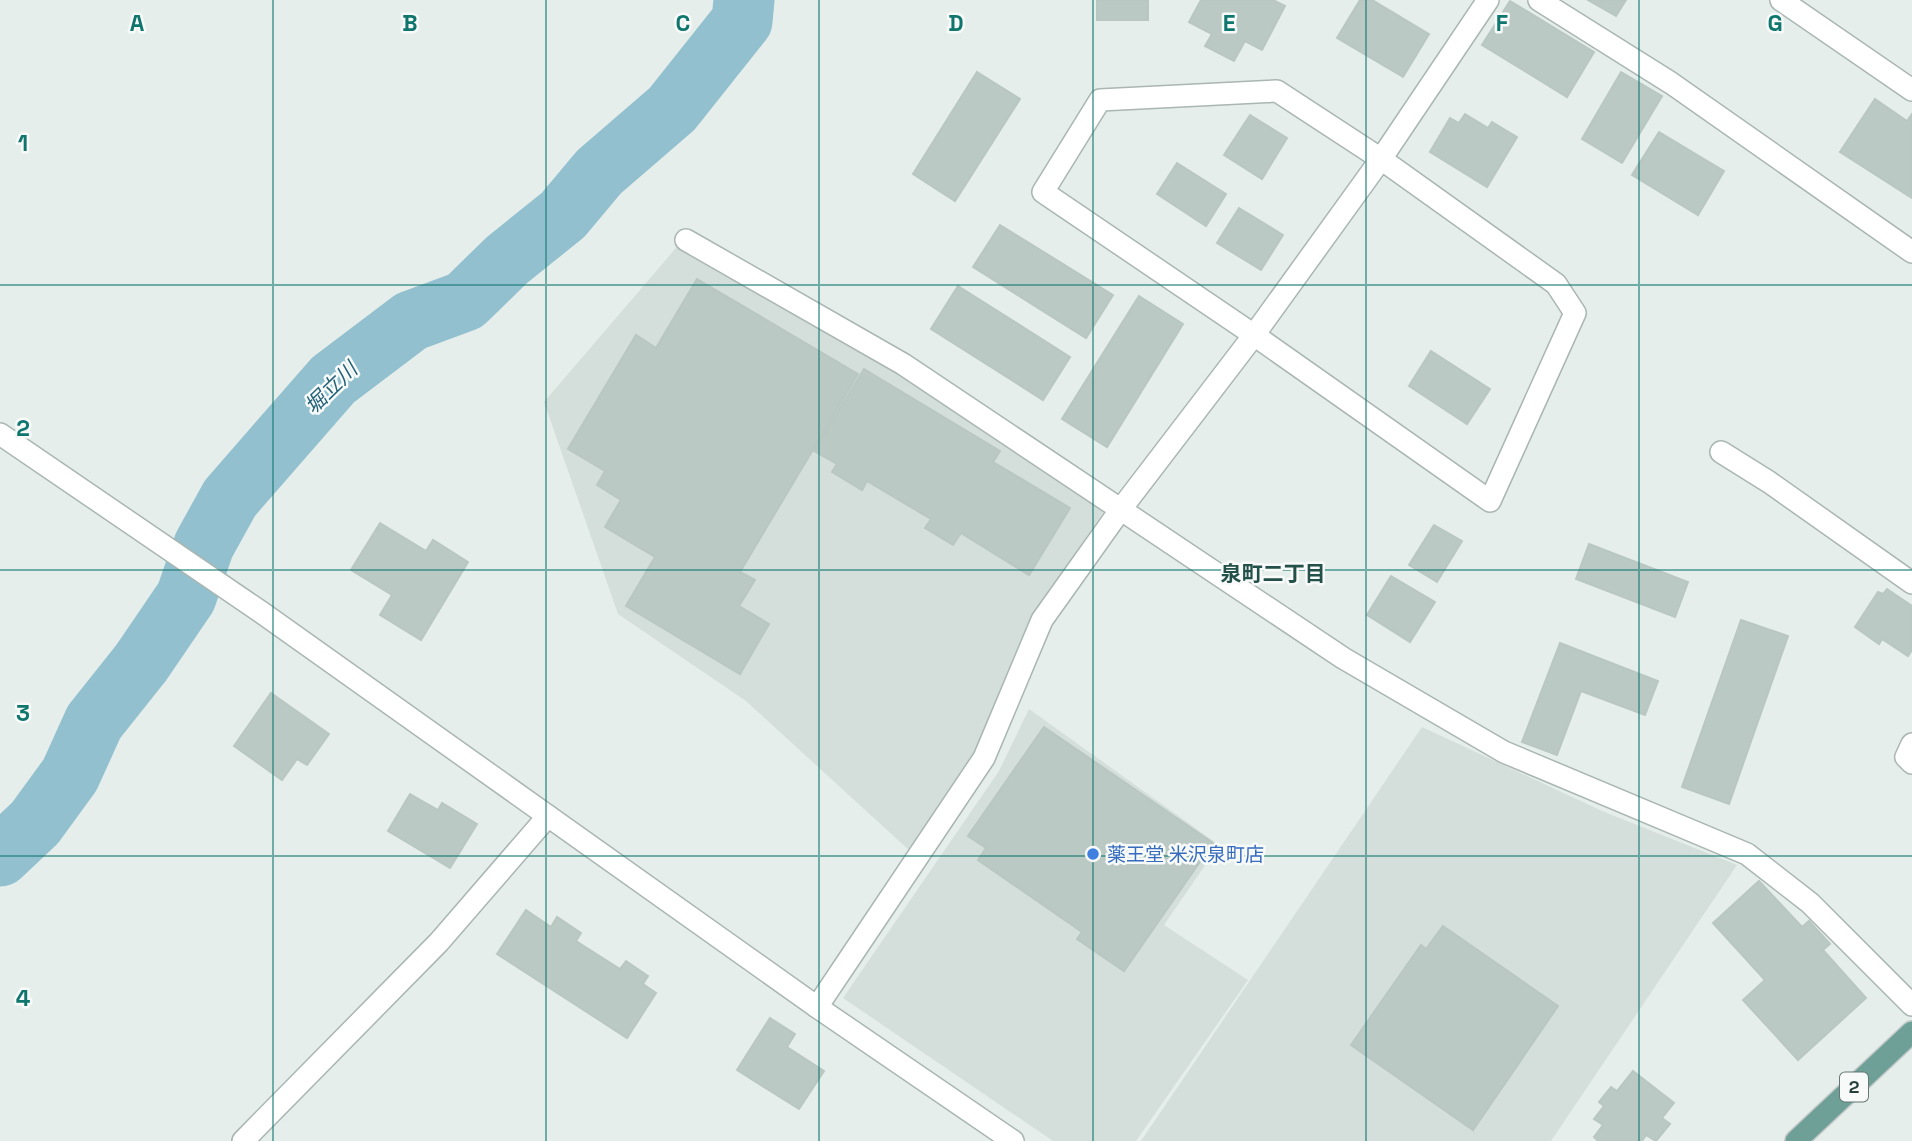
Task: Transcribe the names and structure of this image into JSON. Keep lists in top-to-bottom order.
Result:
{
  "streets": {
    "main road": ["2"]
  },
  "districts": ["泉町二丁目"],
  "water": ["堀立川"],
  "places": ["薬王堂 米沢泉町店"],
  "grid": {
    "columns": [
      "A",
      "B",
      "C",
      "D",
      "E",
      "F",
      "G"
    ],
    "rows": [
      "1",
      "2",
      "3",
      "4"
    ]
  }
}
